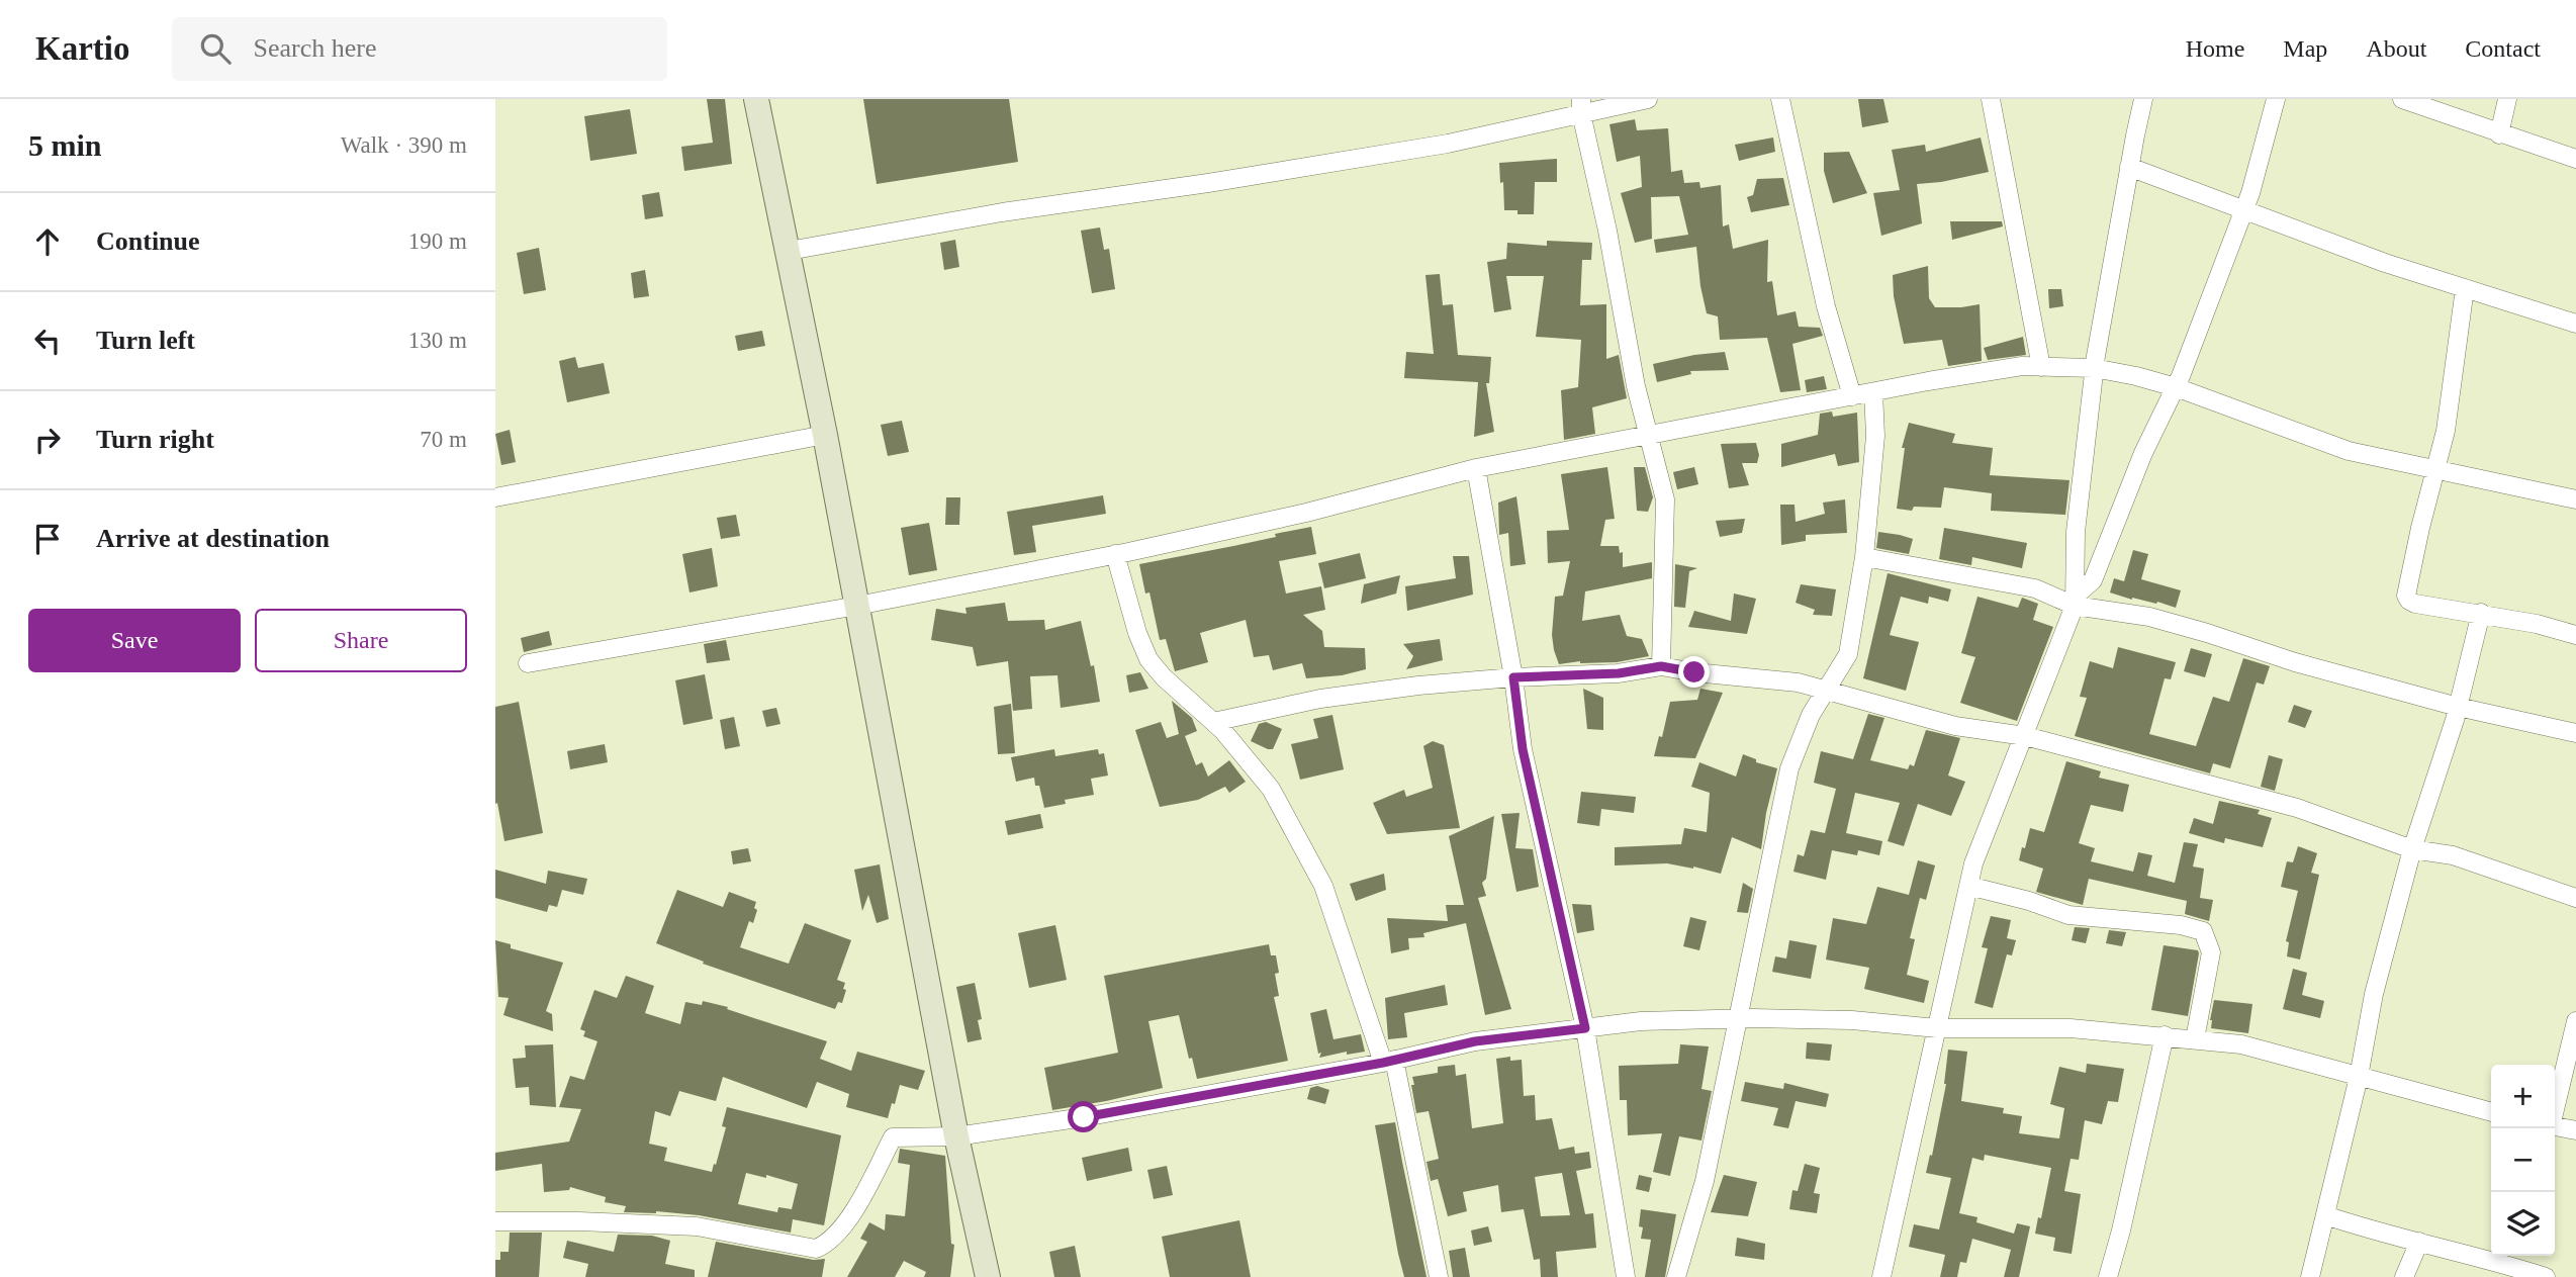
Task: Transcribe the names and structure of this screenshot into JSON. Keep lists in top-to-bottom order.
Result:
{
  "page": {
    "header": "Kartio",
    "search": "Search here",
    "nav": [
      "Home",
      "Map",
      "About",
      "Contact"
    ],
    "heading": ["5 min", "Walk · 390 m"],
    "list": [
      ["Continue", "190 m"],
      ["Turn left", "130 m"],
      ["Turn right", "70 m"],
      "Arrive at destination"
    ],
    "buttons": ["Save", "Share"],
    "map_buttons": ["+", "−"]
  }
}
